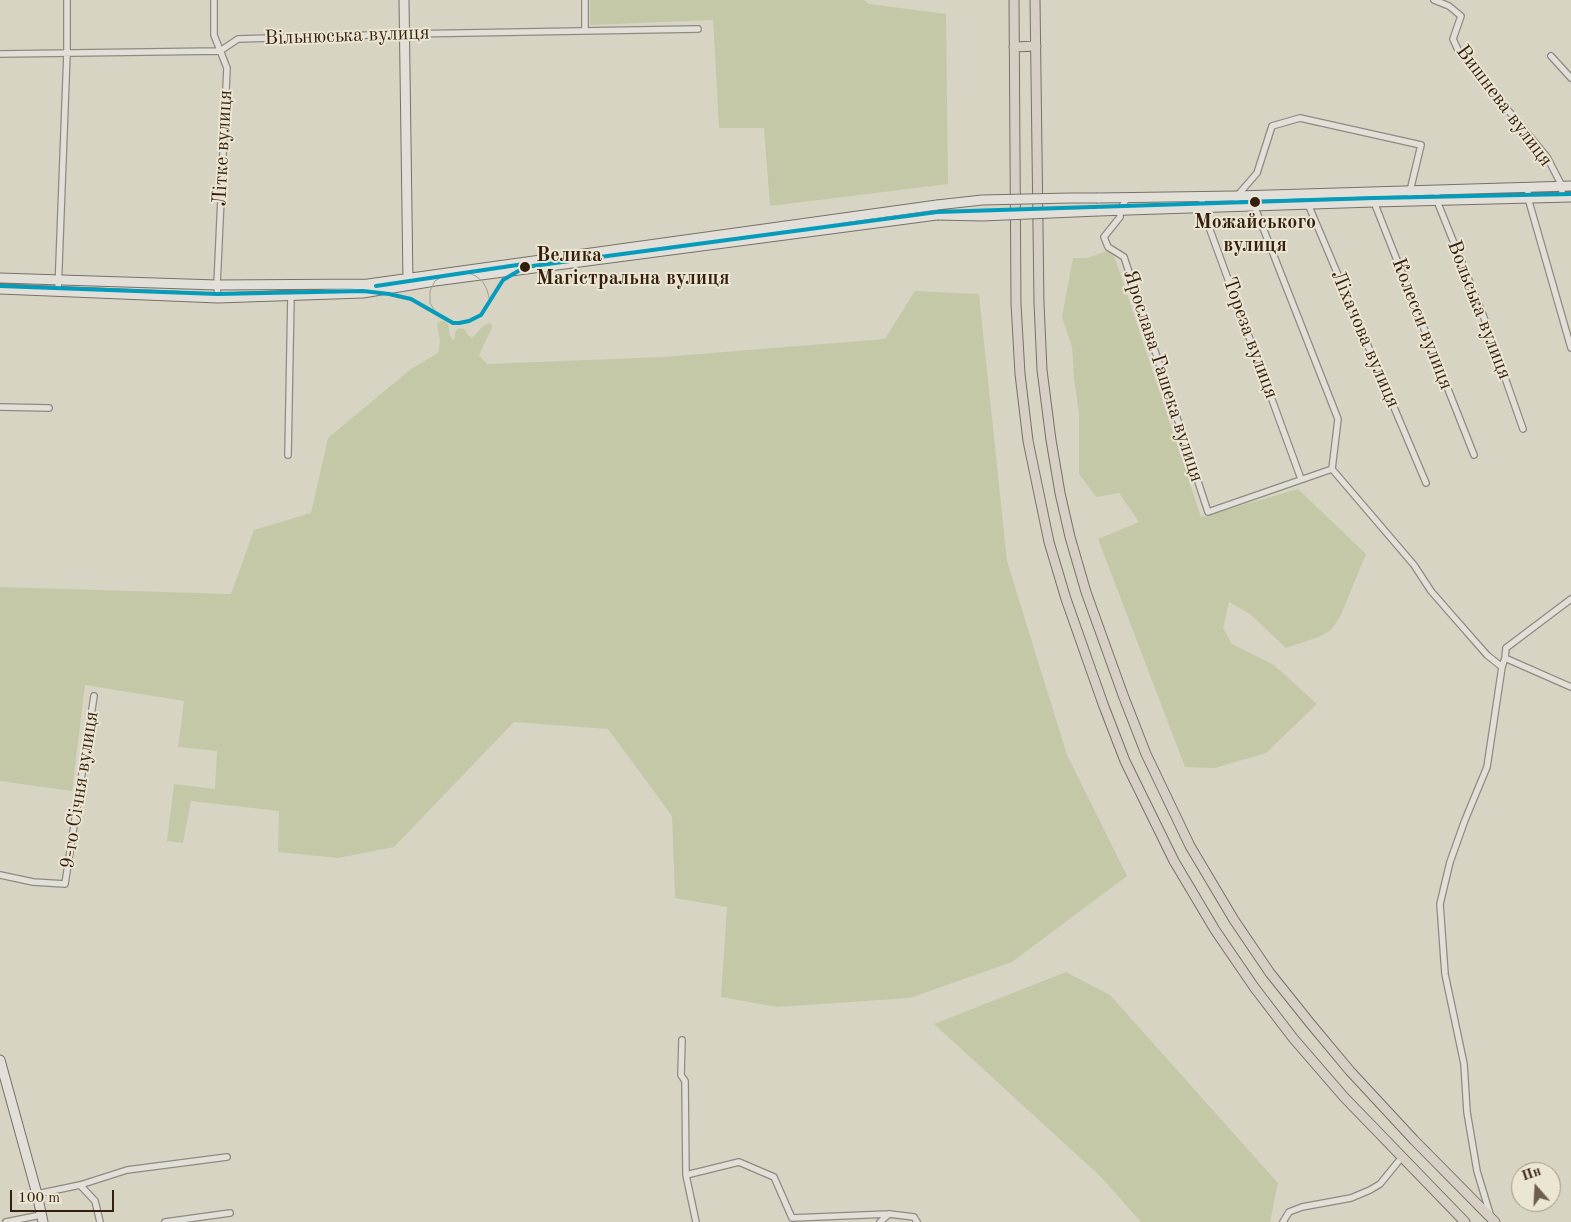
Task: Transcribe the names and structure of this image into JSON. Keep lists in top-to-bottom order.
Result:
{
  "streets": {
    "street": [
      "Вільнюська вулиця",
      "Вишнева вулиця",
      "Літке вулиця",
      "Вольська вулиця",
      "Колесси вулиця",
      "Тореза вулиця",
      "Ліхачова вулиця",
      "Ярослава Гашека вулиця",
      "9-го Січня вулиця"
    ]
  },
  "crossings": [
    ["Вільнюська вулиця", "Літке вулиця"],
    ["Тореза вулиця", "Ярослава Гашека вулиця"]
  ],
  "places": ["Можайського вулиця", "Велика Магістральна вулиця"],
  "scale_bar": "100 m",
  "north": "top"
}
